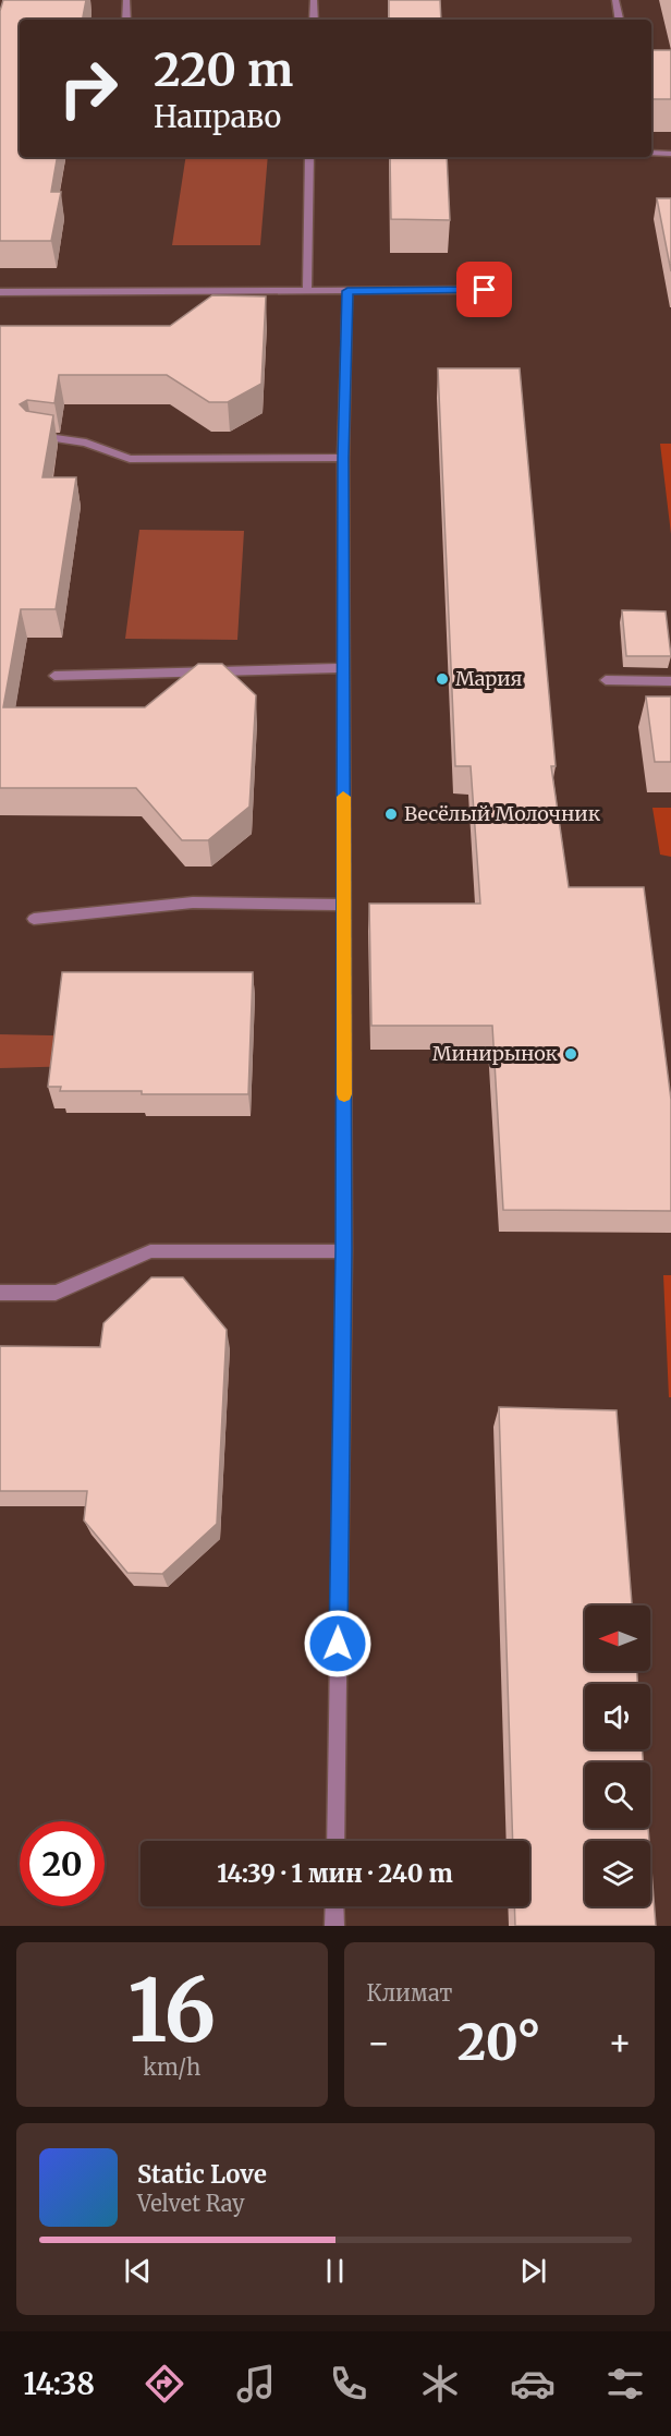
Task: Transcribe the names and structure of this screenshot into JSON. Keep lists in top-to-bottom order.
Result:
{
  "places": ["Мария", "Весёлый Молочник", "Минирынок"],
  "north": "left",
  "page": {
    "turn": ["220 m", "Направо"],
    "limit": "20",
    "trip": "14:39 · 1 мин · 240 m",
    "tile": [
      ["16", "km/h"],
      "Климат"
    ],
    "heat": ["−", "20°", "+"],
    "song": ["Static Love", "Velvet Ray"],
    "tabs": "14:38"
  }
}
